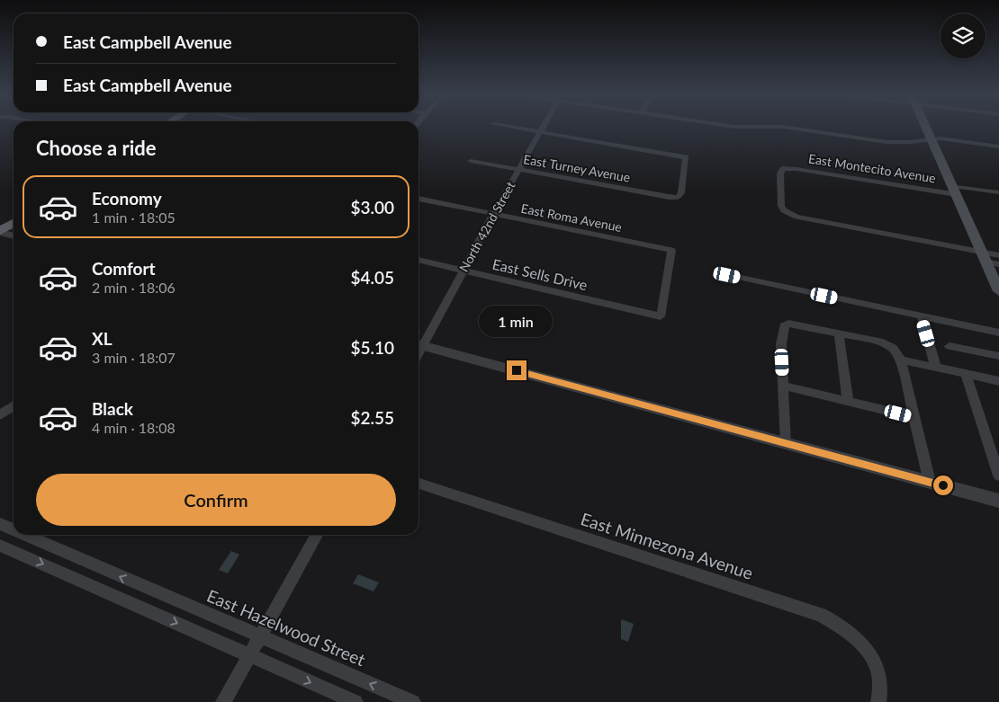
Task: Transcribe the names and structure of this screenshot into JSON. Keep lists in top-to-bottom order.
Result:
{
  "streets": {
    "street": [
      "East Turney Avenue",
      "East Montecito Avenue",
      "East Roma Avenue",
      "North 42nd Street",
      "East Sells Drive",
      "East Minnezona Avenue",
      "East Hazelwood Street"
    ]
  },
  "crossings": [
    ["East Turney Avenue", "North 42nd Street"],
    ["East Roma Avenue", "North 42nd Street"],
    ["East Roma Avenue", "East Sells Drive"],
    ["North 42nd Street", "East Sells Drive"]
  ],
  "page": {
    "banner": ["East Campbell Avenue", "East Campbell Avenue"],
    "heading": "Choose a ride",
    "list": [
      {
        "name": "Economy",
        "note": "1 min · 18:05",
        "value": "$3.00"
      },
      {
        "name": "Comfort",
        "note": "2 min · 18:06",
        "value": "$4.05"
      },
      {
        "name": "XL",
        "note": "3 min · 18:07",
        "value": "$5.10"
      },
      {
        "name": "Black",
        "note": "4 min · 18:08",
        "value": "$2.55"
      }
    ],
    "bubble": "1 min",
    "buttons": "Confirm"
  }
}
